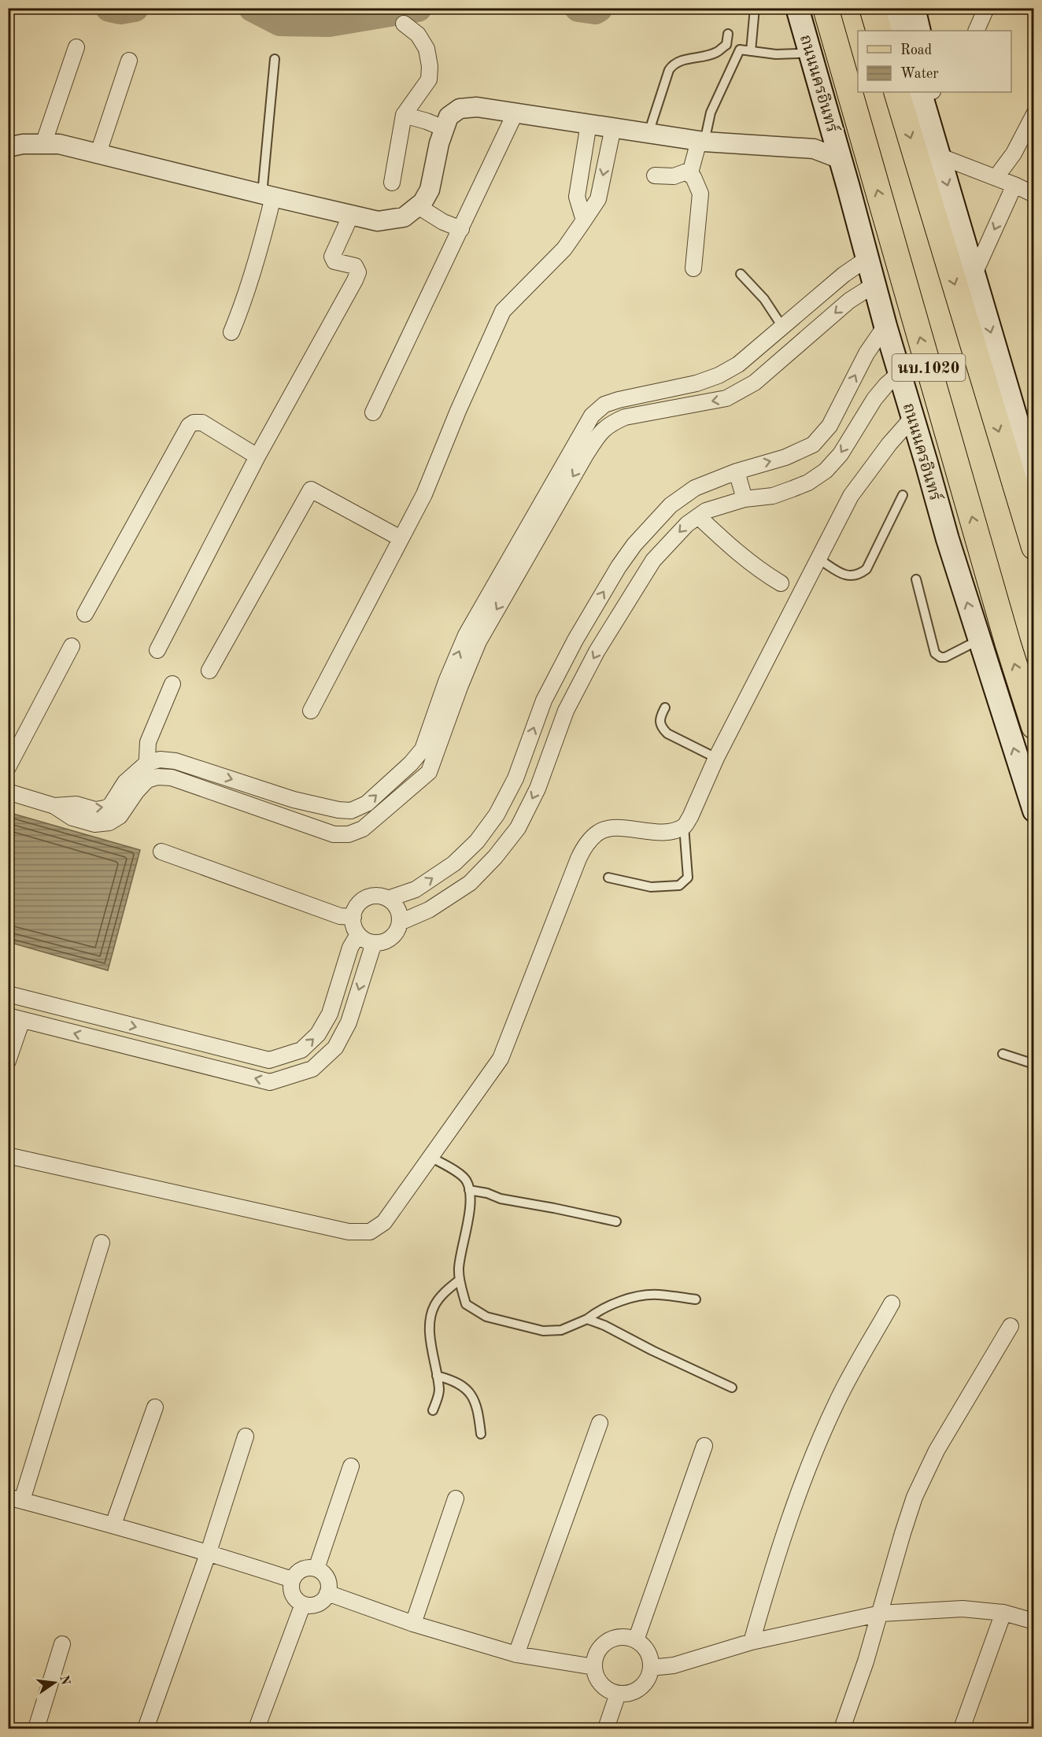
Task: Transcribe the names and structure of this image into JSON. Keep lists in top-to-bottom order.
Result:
{
  "streets": {
    "main road": ["ถนนนครอินทร์", "นบ.1020"]
  },
  "legend": ["Road", "Water"],
  "north": "right"
}
